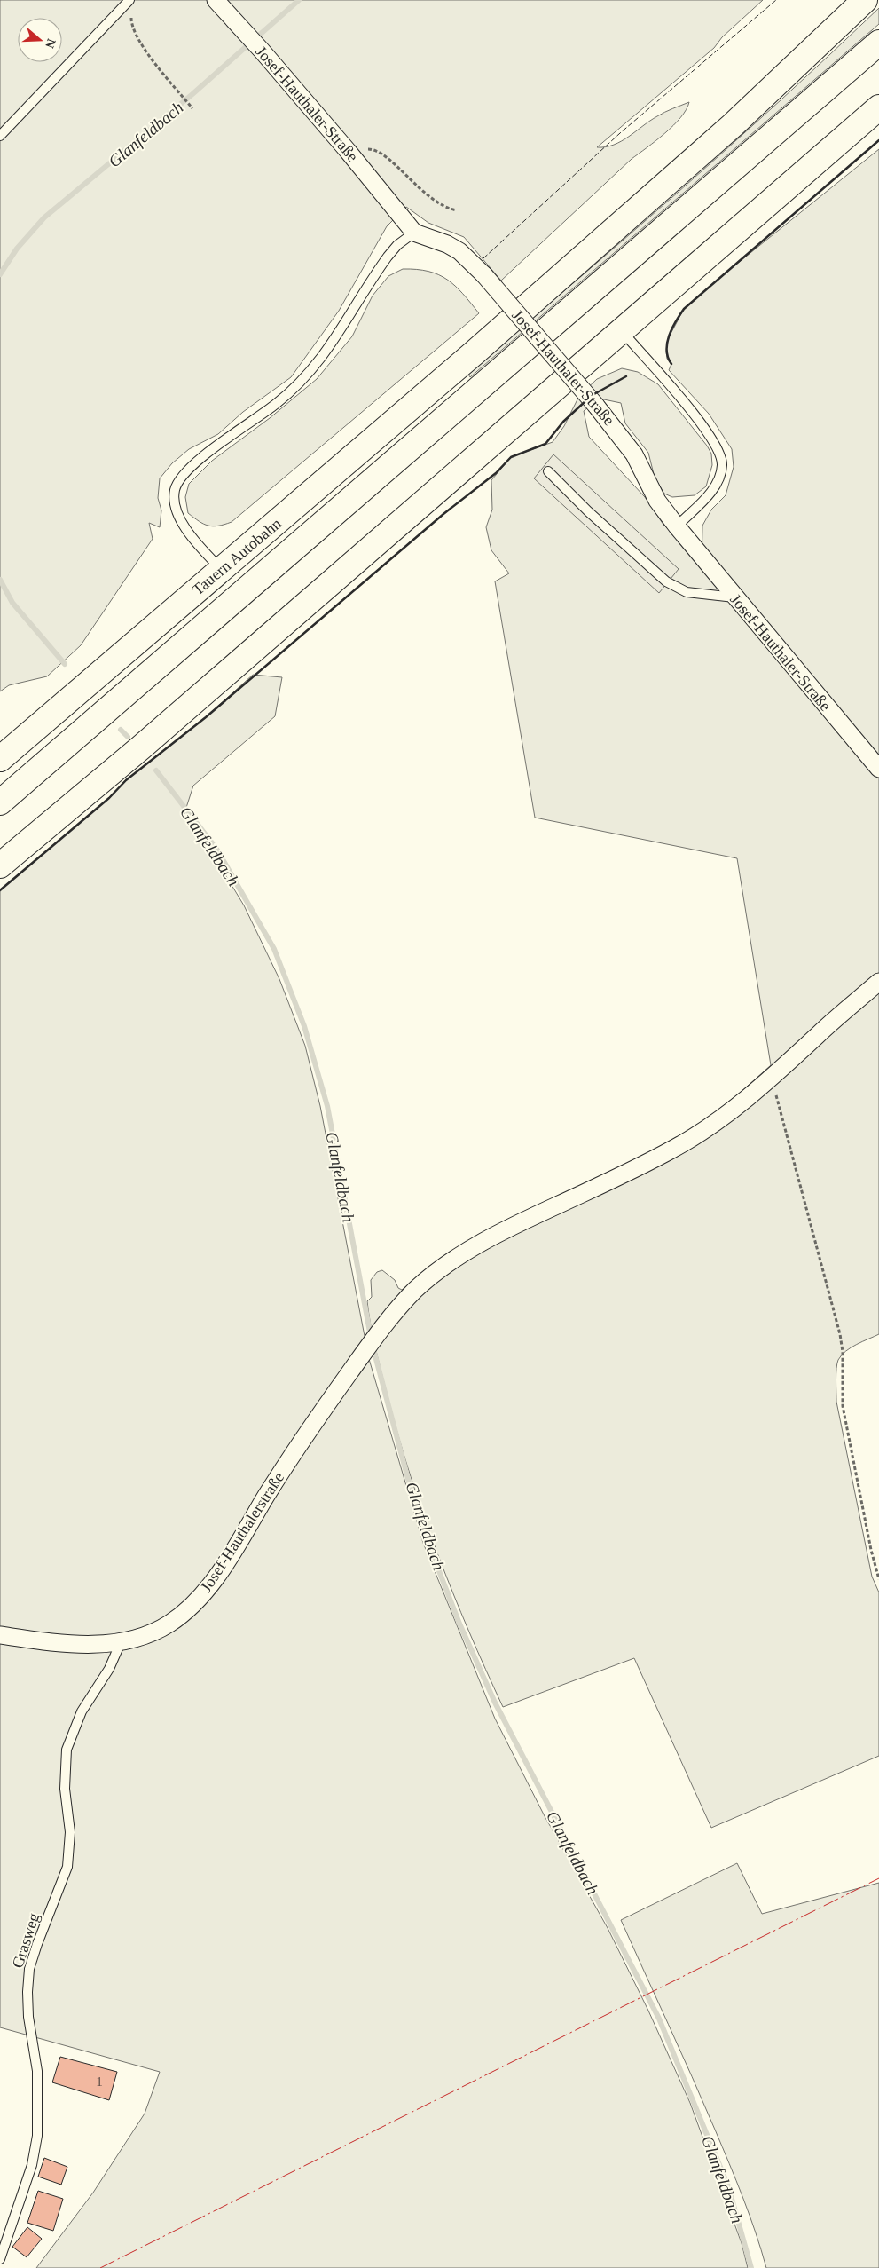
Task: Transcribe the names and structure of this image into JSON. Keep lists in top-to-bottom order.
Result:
{
  "streets": {
    "highway": ["Tauern Autobahn"],
    "street": ["Josef-Hauthaler-Straße", "Josef-Hauthalerstraße"],
    "lane": ["Grasweg"]
  },
  "crossings": [
    ["Josef-Hauthalerstraße", "Grasweg"]
  ],
  "water": ["Glanfeldbach"],
  "house_numbers": ["1"],
  "north": "right"
}
